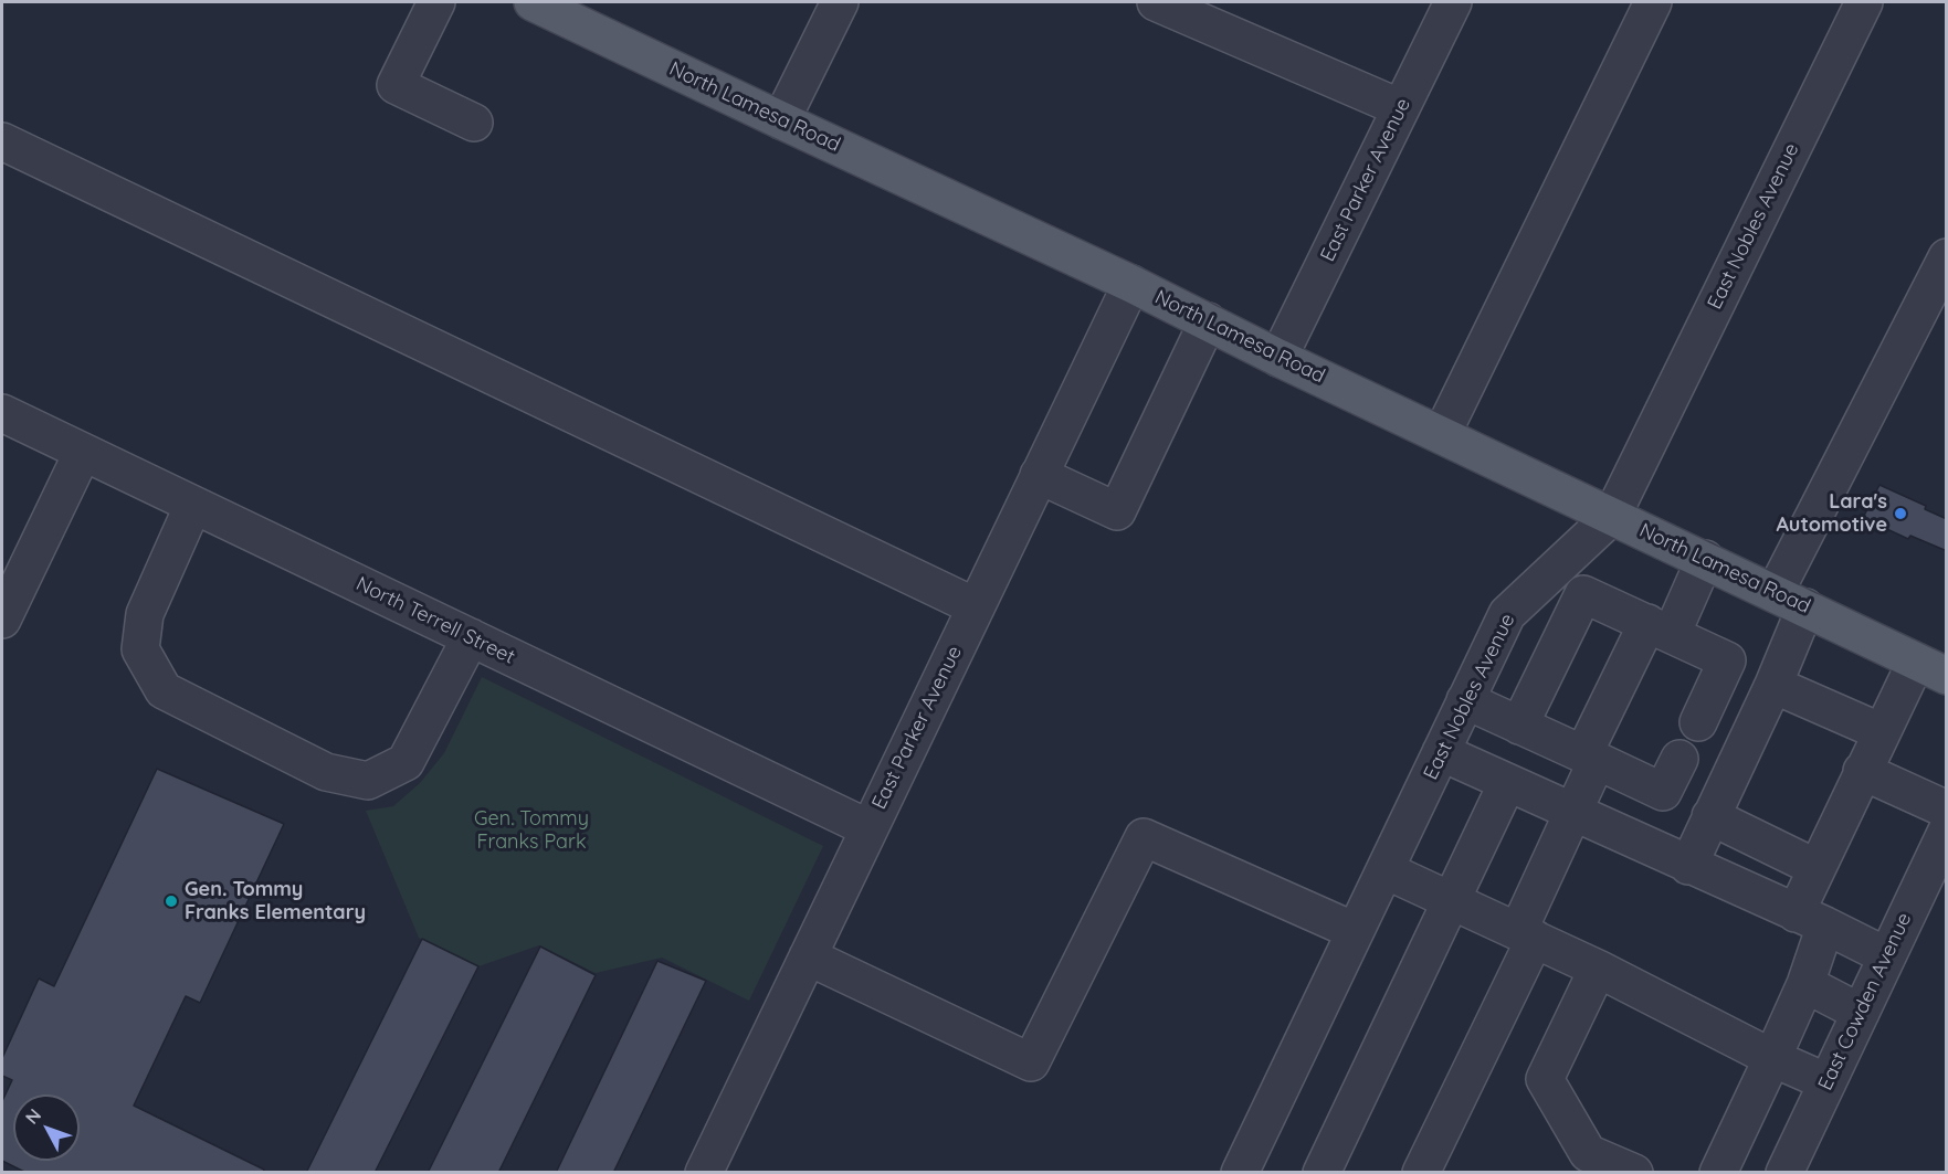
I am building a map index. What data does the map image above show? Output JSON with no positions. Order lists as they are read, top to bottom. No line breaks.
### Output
{"streets":{"main road":["North Lamesa Road"],"street":["East Parker Avenue","East Nobles Avenue","North Terrell Street","East Cowden Avenue"]},"crossings":[["North Lamesa Road","East Parker Avenue"],["North Lamesa Road","East Nobles Avenue"],["East Parker Avenue","North Terrell Street"]],"parks":["Gen. Tommy Franks Park"],"places":["Lara's Automotive","Gen. Tommy Franks Elementary"],"north":"top left"}
